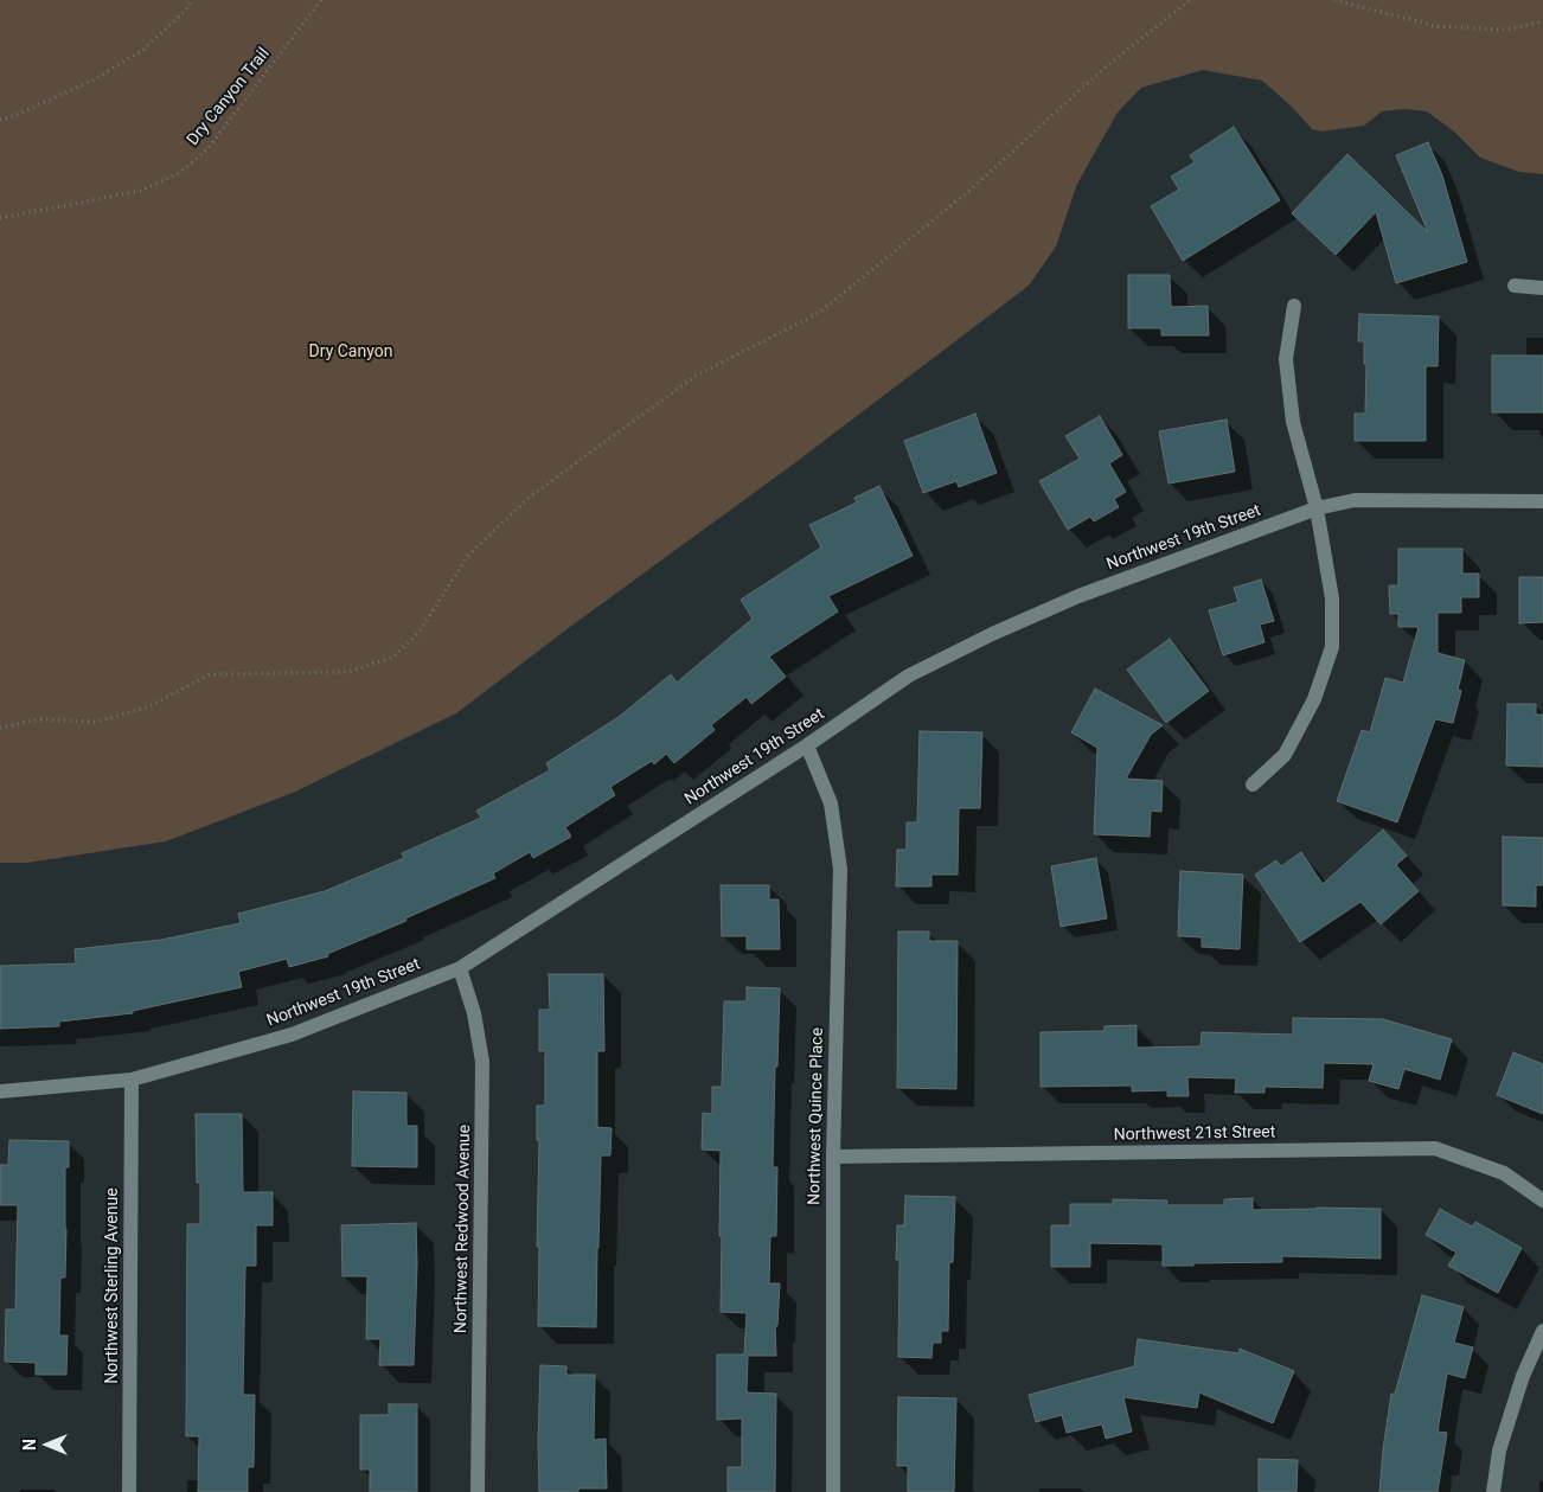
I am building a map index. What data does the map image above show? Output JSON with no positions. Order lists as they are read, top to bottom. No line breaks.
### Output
{"streets":{"street":["Northwest 19th Street","Northwest Quince Place","Northwest 21st Street","Northwest Redwood Avenue","Northwest Sterling Avenue"],"path":["Dry Canyon Trail"]},"crossings":[["Northwest 19th Street","Northwest Quince Place"],["Northwest 19th Street","Northwest Redwood Avenue"],["Northwest 19th Street","Northwest Sterling Avenue"],["Northwest Quince Place","Northwest 21st Street"]],"parks":["Dry Canyon"],"north":"left"}
